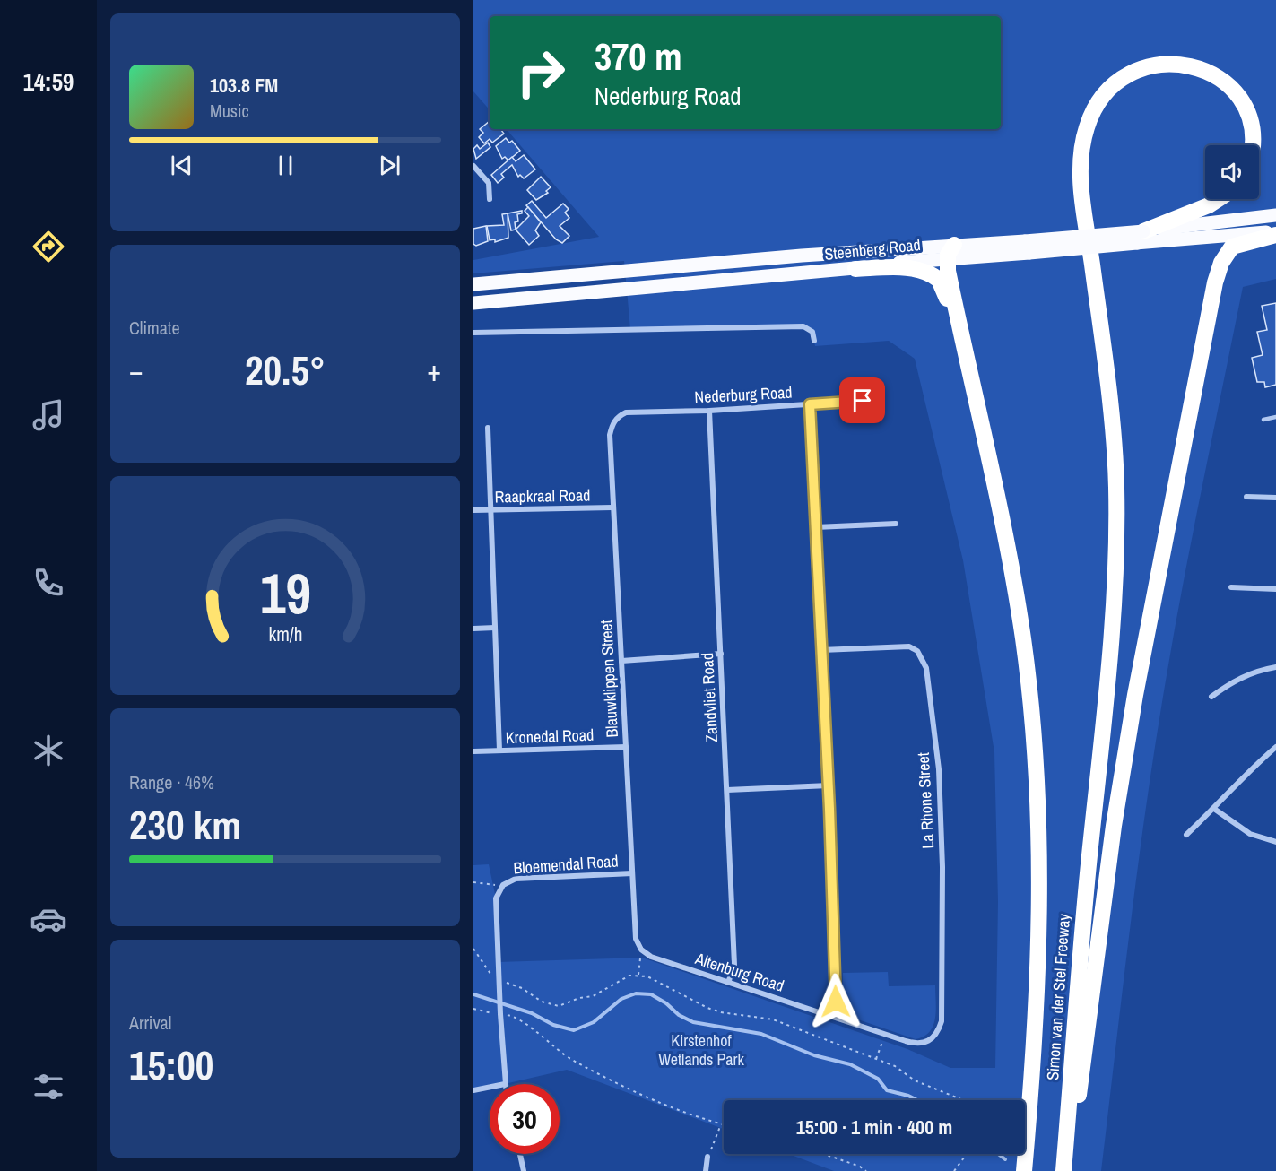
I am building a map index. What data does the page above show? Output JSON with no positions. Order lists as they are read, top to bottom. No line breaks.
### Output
{"streets":{"highway":["Simon van der Stel Freeway"],"main road":["Steenberg Road"],"street":["Nederburg Road","Raapkraal Road","Blauwklippen Street","Zandvliet Road","Kronedal Road","La Rhone Street","Bloemendal Road","Altenburg Road"]},"crossings":[["Nederburg Road","Blauwklippen Street"],["Nederburg Road","Zandvliet Road"],["Raapkraal Road","Blauwklippen Street"],["Blauwklippen Street","Kronedal Road"],["Blauwklippen Street","Bloemendal Road"],["Blauwklippen Street","Altenburg Road"],["Zandvliet Road","Altenburg Road"],["La Rhone Street","Altenburg Road"]],"parks":["Kirstenhof Wetlands Park"],"page":{"tabs":"14:59","turn":["370 m","Nederburg Road"],"song":["103.8 FM","Music"],"tile":["Climate",["Range · 46%","230 km"],["Arrival","15:00"]],"heat":["−","20.5°","+"],"limit":"30","trip":"15:00 · 1 min · 400 m","gauge":["19","km/h"]}}
